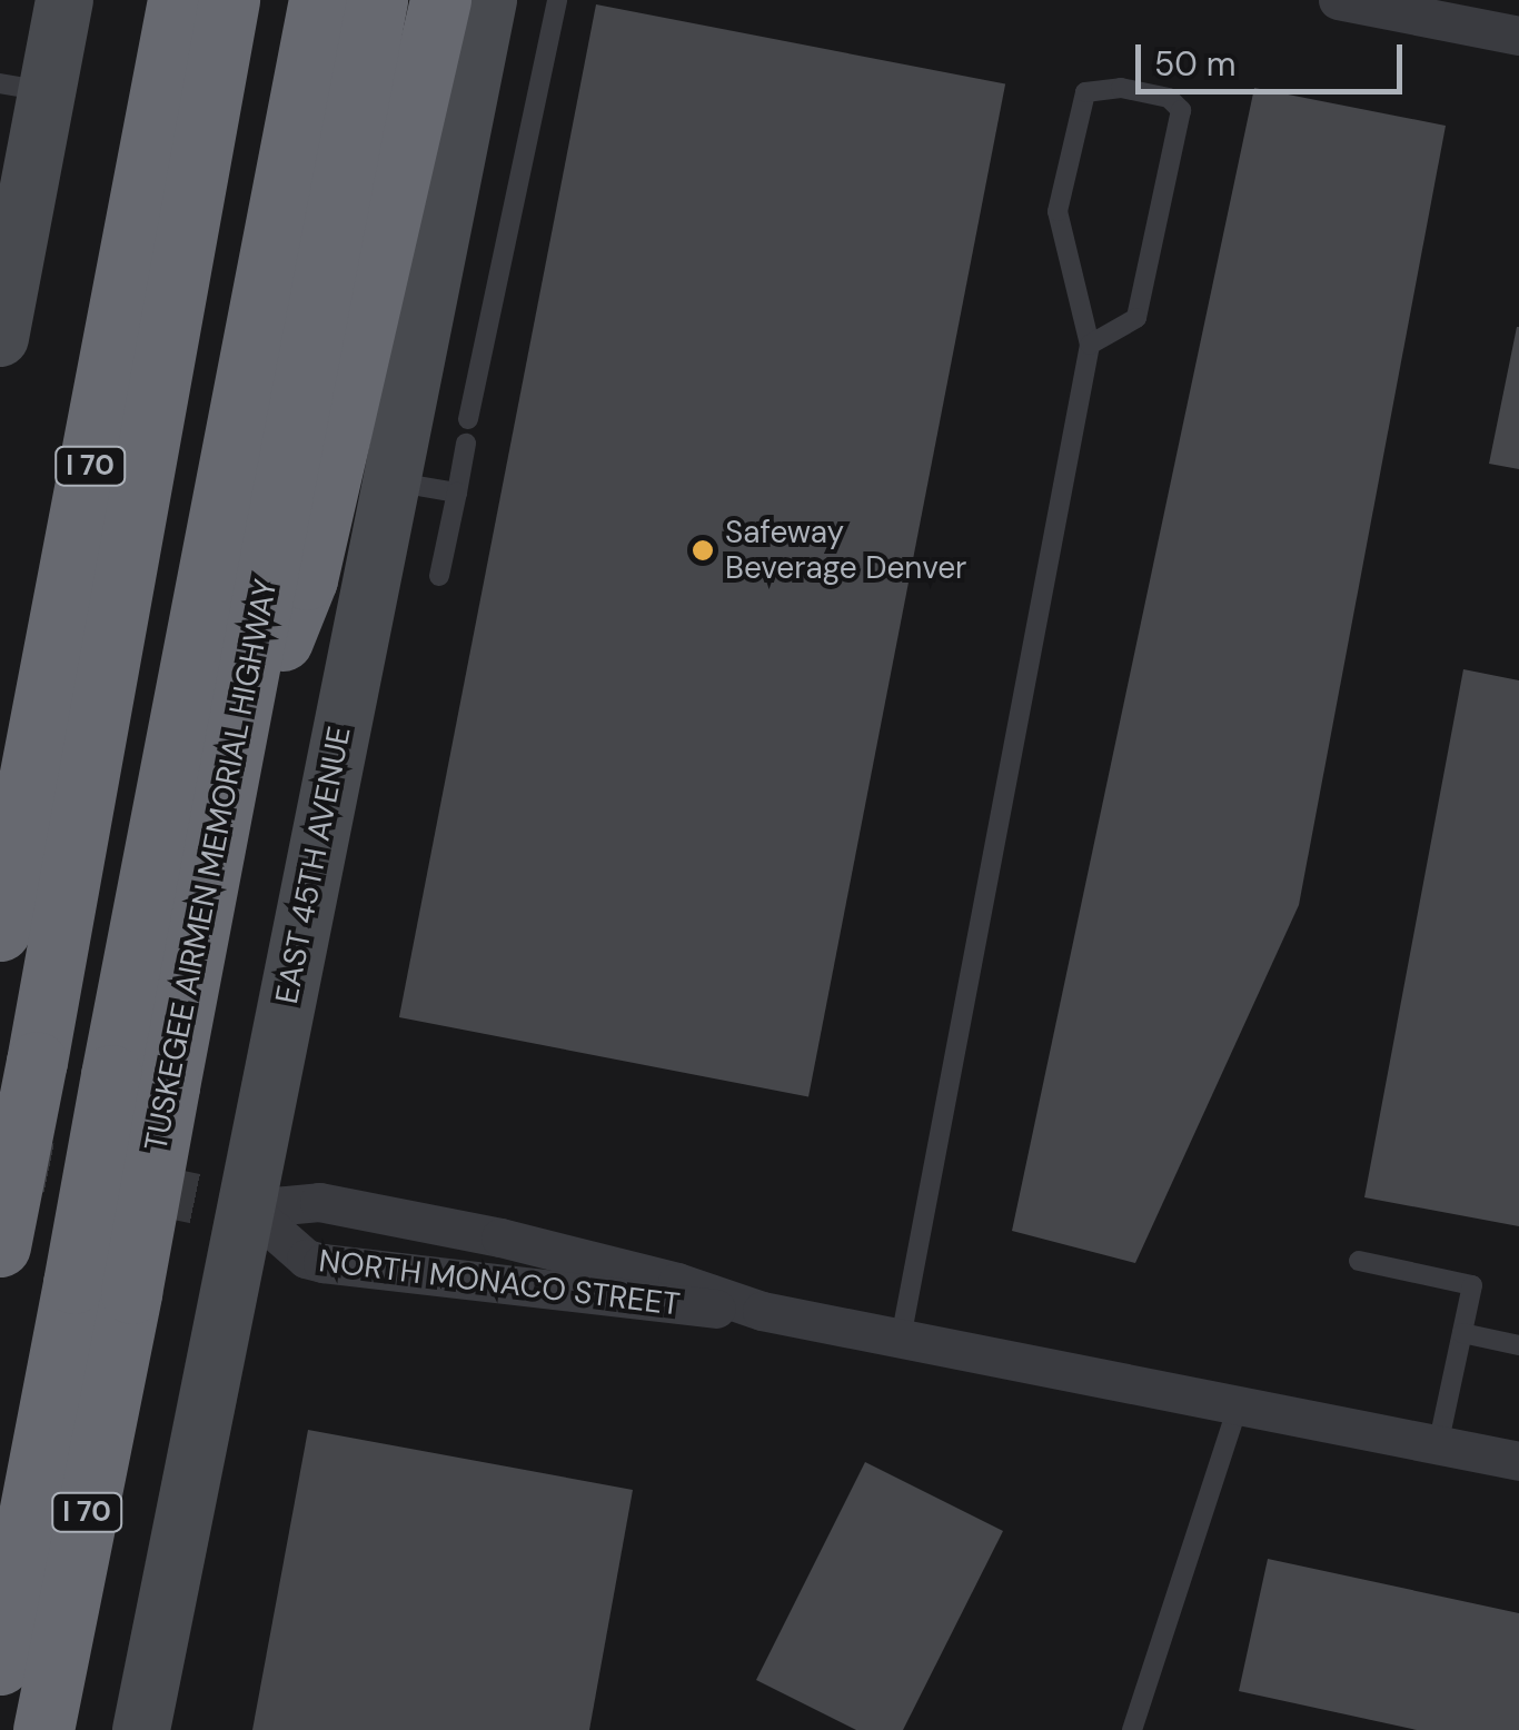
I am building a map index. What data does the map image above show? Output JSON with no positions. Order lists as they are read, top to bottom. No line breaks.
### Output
{"streets":{"highway":["I 70","TUSKEGEE AIRMEN MEMORIAL HIGHWAY"],"main road":["EAST 45TH AVENUE"],"street":["NORTH MONACO STREET"]},"crossings":[["EAST 45TH AVENUE","NORTH MONACO STREET"]],"places":["Safeway Beverage Denver"],"scale_bar":"50 m"}
